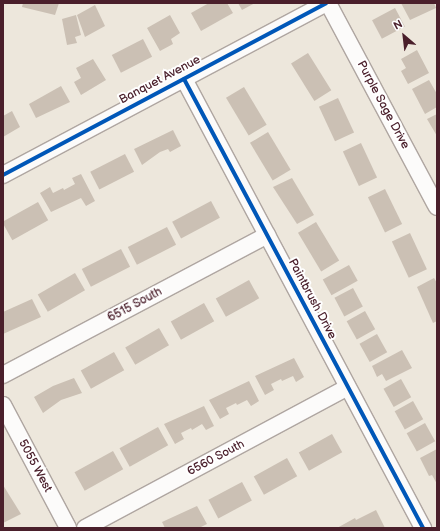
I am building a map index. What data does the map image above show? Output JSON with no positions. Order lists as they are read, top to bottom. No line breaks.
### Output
{"streets":{"street":["Banquet Avenue","Purple Sage Drive","Paintbrush Drive","6515 South","6560 South","5055 West"]},"crossings":[["Banquet Avenue","Purple Sage Drive"],["Banquet Avenue","Paintbrush Drive"],["Paintbrush Drive","6515 South"],["Paintbrush Drive","6560 South"]],"north":"top left"}
